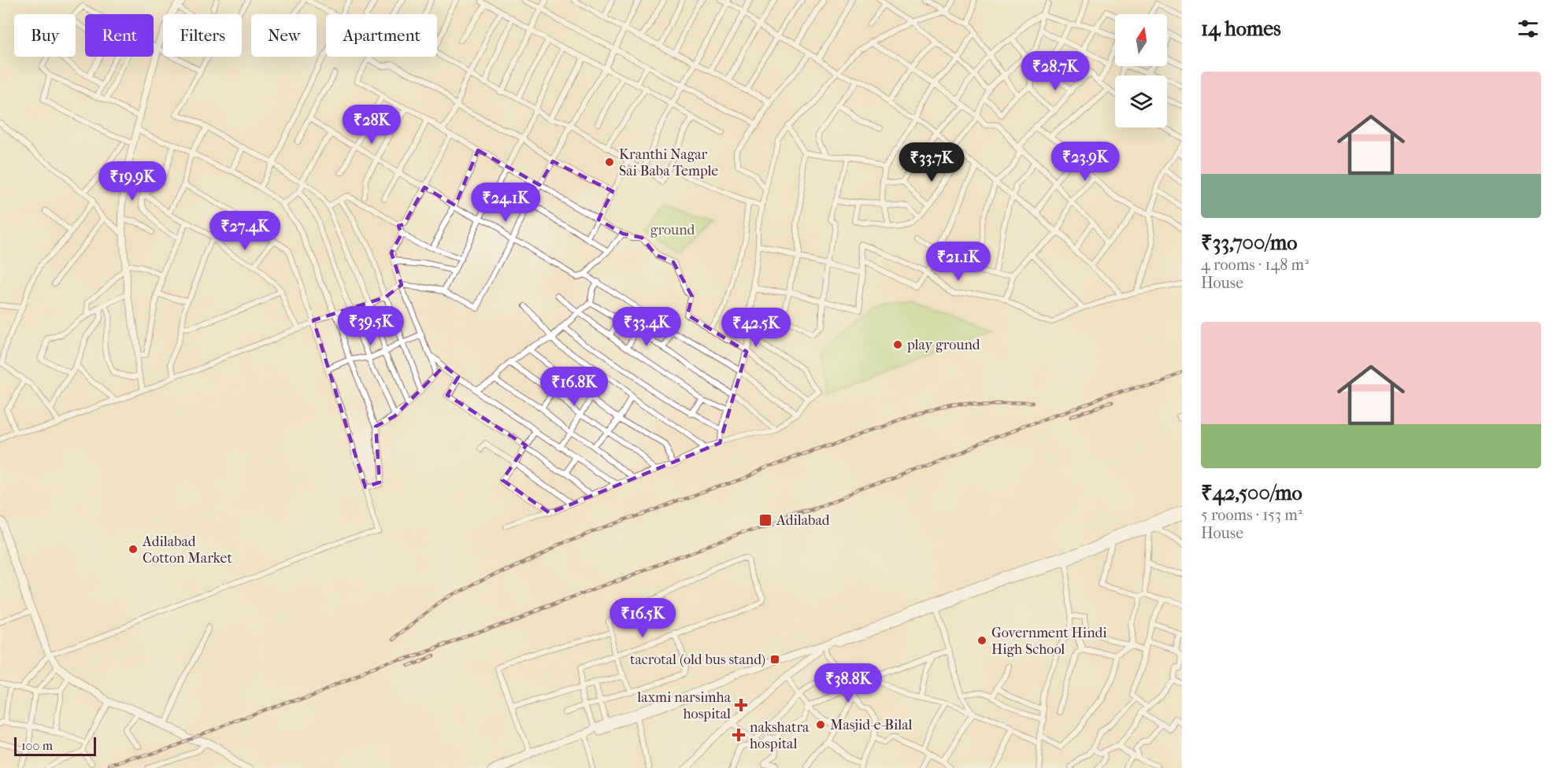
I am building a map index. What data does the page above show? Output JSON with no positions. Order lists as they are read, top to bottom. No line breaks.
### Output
{"parks":["ground"],"places":{"other":["Kranthi Nagar Sai Baba Temple","play ground","Adilabad Cotton Market","Government Hindi High School","Masjid-e-Bilal"],"transit":["Adilabad","tacrotal (old bus stand)"],"health":["laxmi narsimha hospital","nakshatra hospital"]},"scale_bar":"100 m","north":"top","page":{"heading":"14 homes","chip":["Buy","Rent","Filters","New","Apartment"],"price":["₹28.7K","₹28K","₹23.9K","₹33.7K","₹19.9K","₹24.1K","₹27.4K","₹21.1K","₹39.5K","₹33.4K","₹42.5K","₹16.8K","₹16.5K","₹38.8K"],"list":[{"name":"₹33,700/mo","note":"4 rooms · 148 m² · House"},{"name":"₹42,500/mo","note":"5 rooms · 153 m² · House"}],"scale":"100 m"}}
